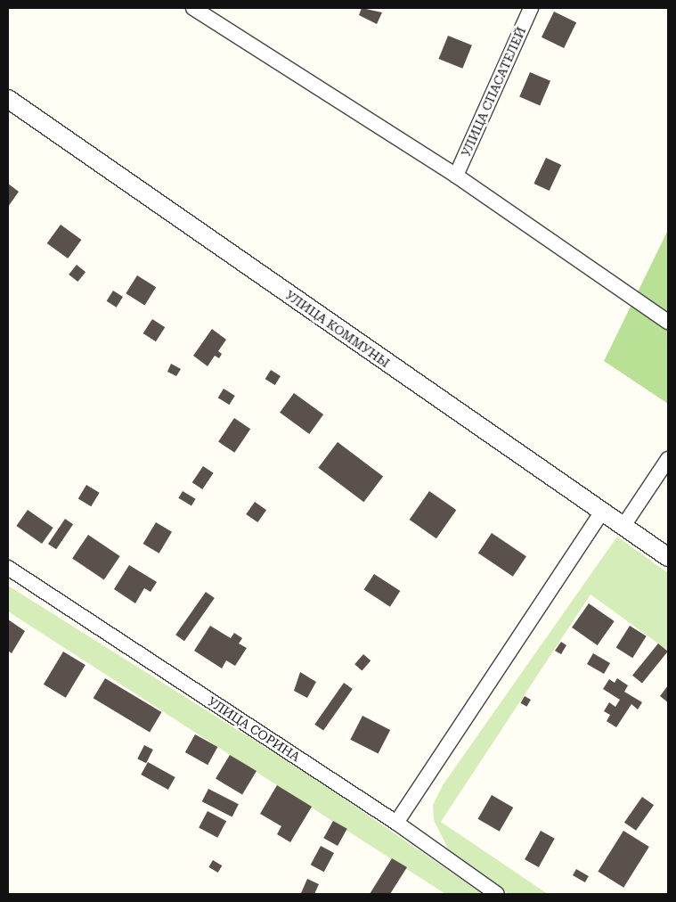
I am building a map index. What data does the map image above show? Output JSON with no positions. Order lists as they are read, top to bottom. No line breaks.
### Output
{"streets":{"street":["УЛИЦА СПАСАТЕЛЕЙ","УЛИЦА КОММУНЫ","УЛИЦА СОРИНА"]}}
